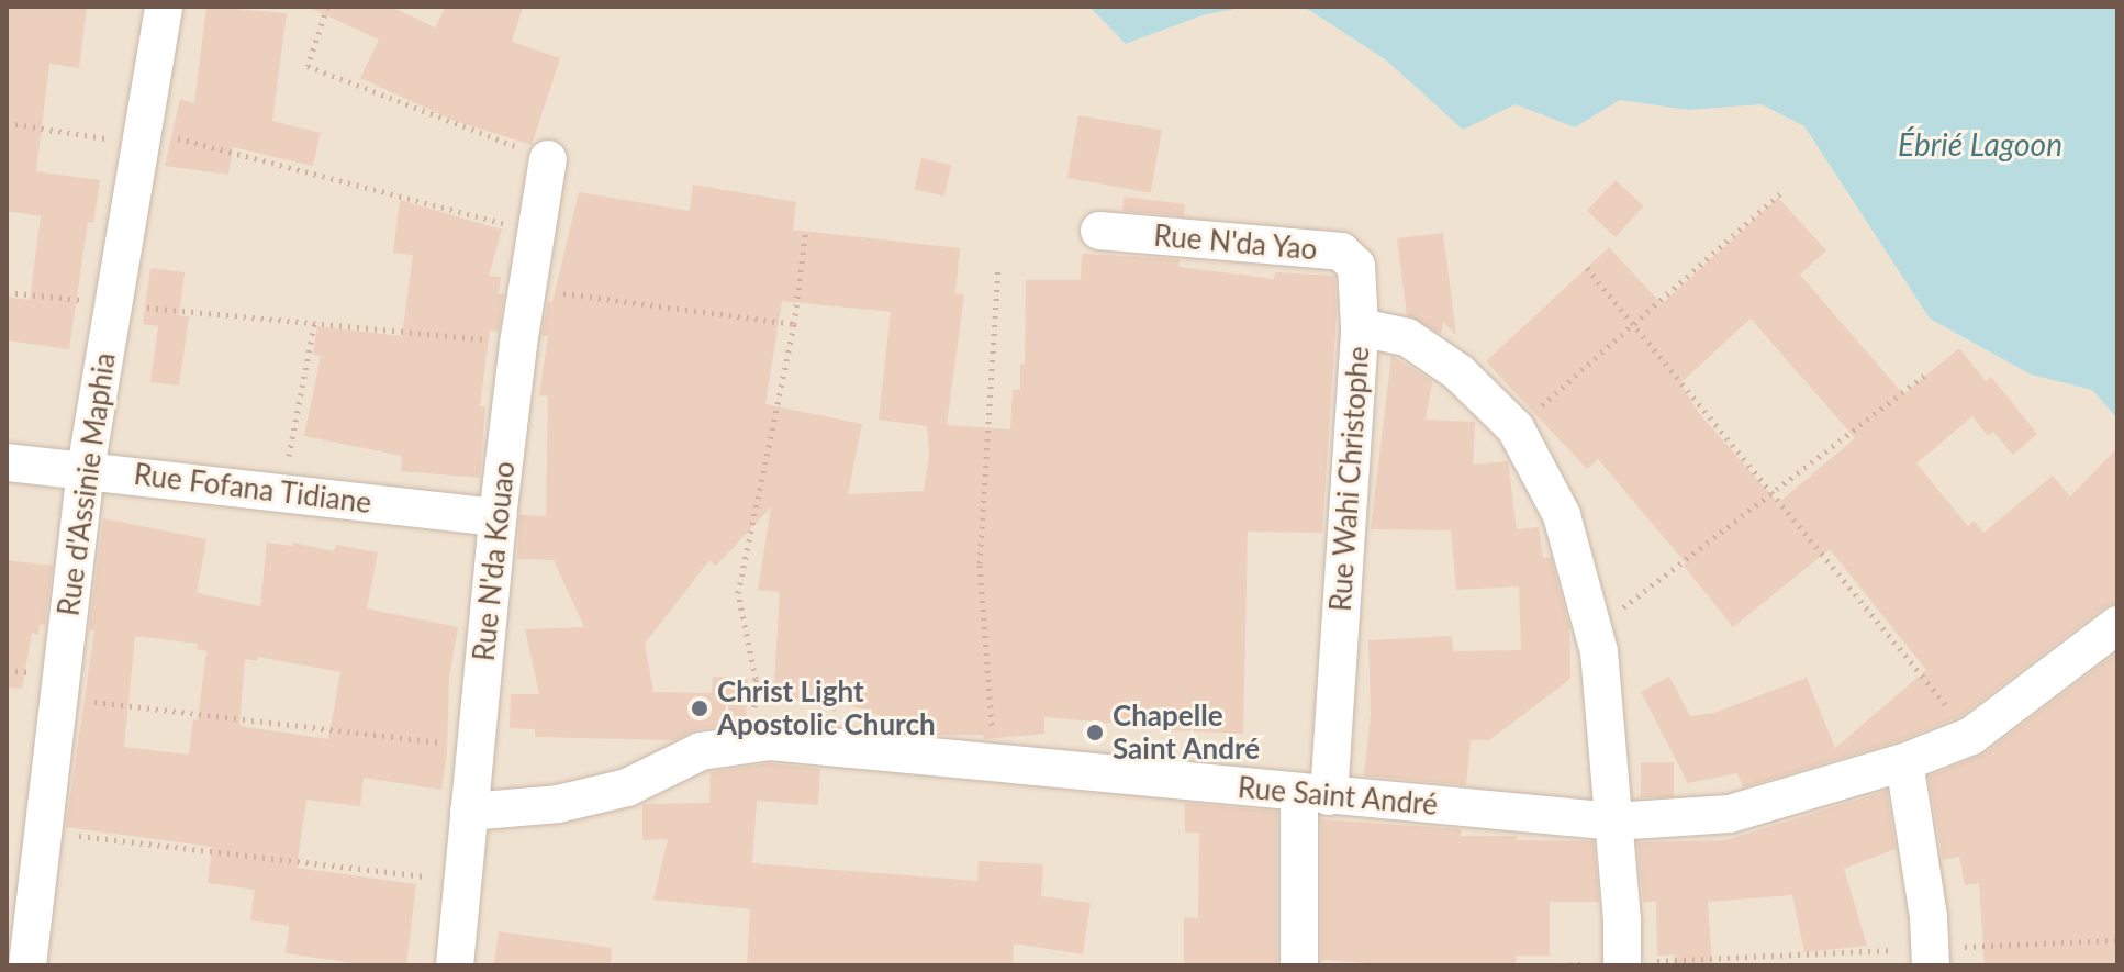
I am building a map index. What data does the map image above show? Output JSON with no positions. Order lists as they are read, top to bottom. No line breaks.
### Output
{"streets":{"street":["Rue N'da Yao","Rue Wahi Christophe","Rue d'Assinie Maphia","Rue Fofana Tidiane","Rue N'da Kouao","Rue Saint André"]},"crossings":[["Rue N'da Yao","Rue Wahi Christophe"],["Rue Wahi Christophe","Rue Saint André"],["Rue d'Assinie Maphia","Rue Fofana Tidiane"],["Rue Fofana Tidiane","Rue N'da Kouao"],["Rue N'da Kouao","Rue Saint André"]],"water":["Ébrié Lagoon"],"places":["Christ Light Apostolic Church","Chapelle Saint André"]}
